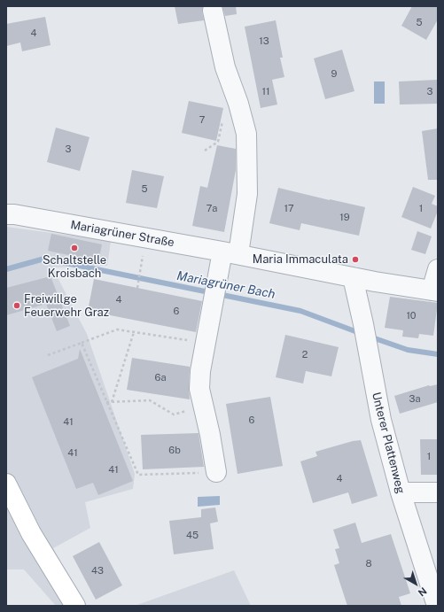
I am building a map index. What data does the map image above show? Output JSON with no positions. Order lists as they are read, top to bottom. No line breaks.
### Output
{"streets":{"street":["Mariagrüner Straße","Unterer Plattenweg"]},"crossings":[["Mariagrüner Straße","Unterer Plattenweg"]],"water":["Mariagrüner Bach"],"places":["Schaltstelle Kroisbach","Maria Immaculata","Freiwillge Feuerwehr Graz"],"house_numbers":["5","4","13","9","11","3","7","3","5","7a","17","1","19","4","6","10","2","6a","3a","6","41","6b","41","1","41","4","45","8","43"],"north":"bottom right"}
